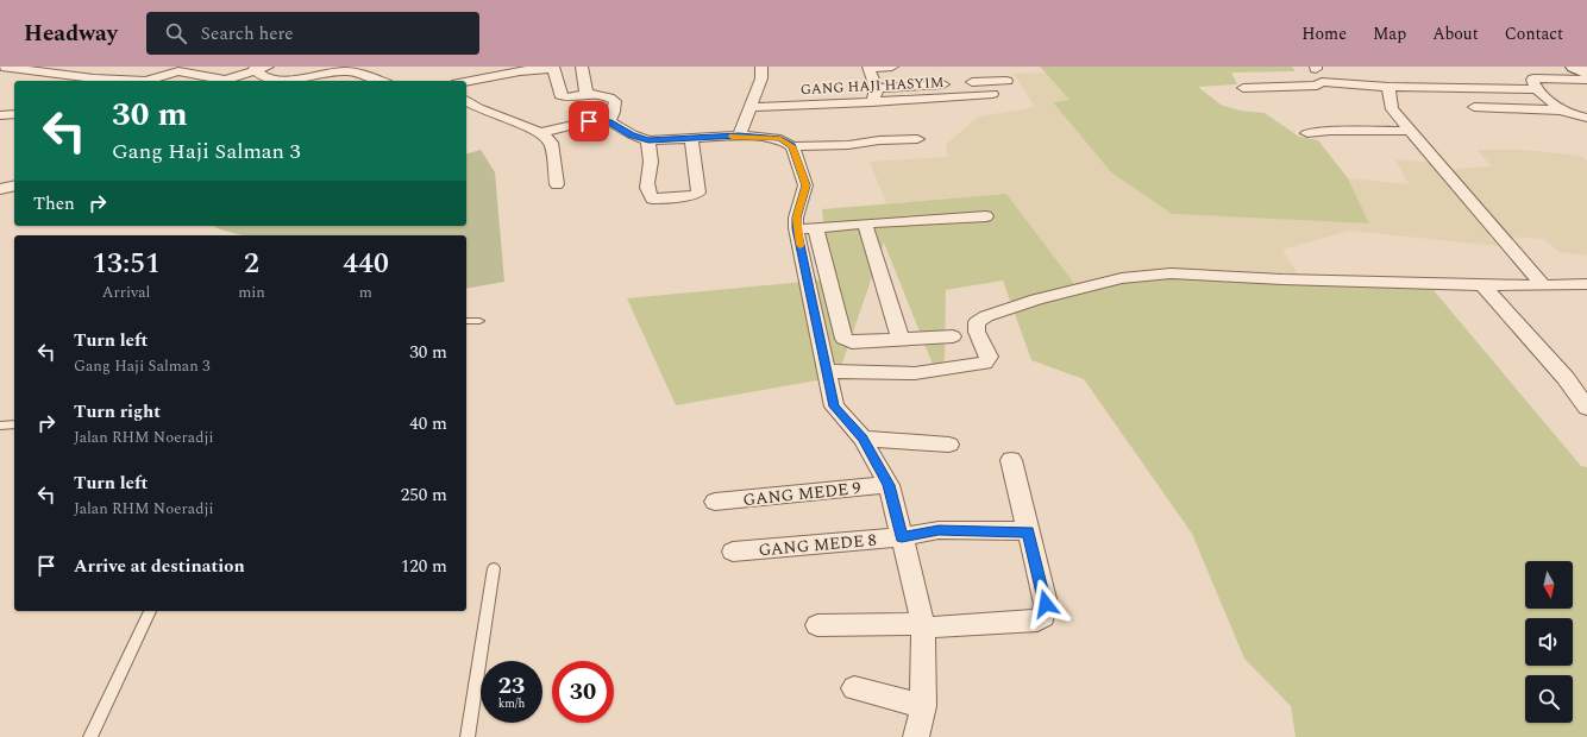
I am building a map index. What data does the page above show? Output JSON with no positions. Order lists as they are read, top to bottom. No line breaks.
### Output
{"streets":{"street":["GANG HAJI HASYIM","GANG MEDE 9","GANG MEDE 8"]},"north":"bottom","page":{"header":"Headway","search":"Search here","nav":["Home","Map","About","Contact"],"turn":["30 m","Gang Haji Salman 3"],"then":"Then","eta":["13:51","Arrival","2","min","440","m"],"list":[{"name":"Turn left","note":"Gang Haji Salman 3","value":"30 m"},{"name":"Turn right","note":"Jalan RHM Noeradji","value":"40 m"},{"name":"Turn left","note":"Jalan RHM Noeradji","value":"250 m"},{"name":"Arrive at destination","value":"120 m"}],"speed":"23 km/h","limit":"30"}}
